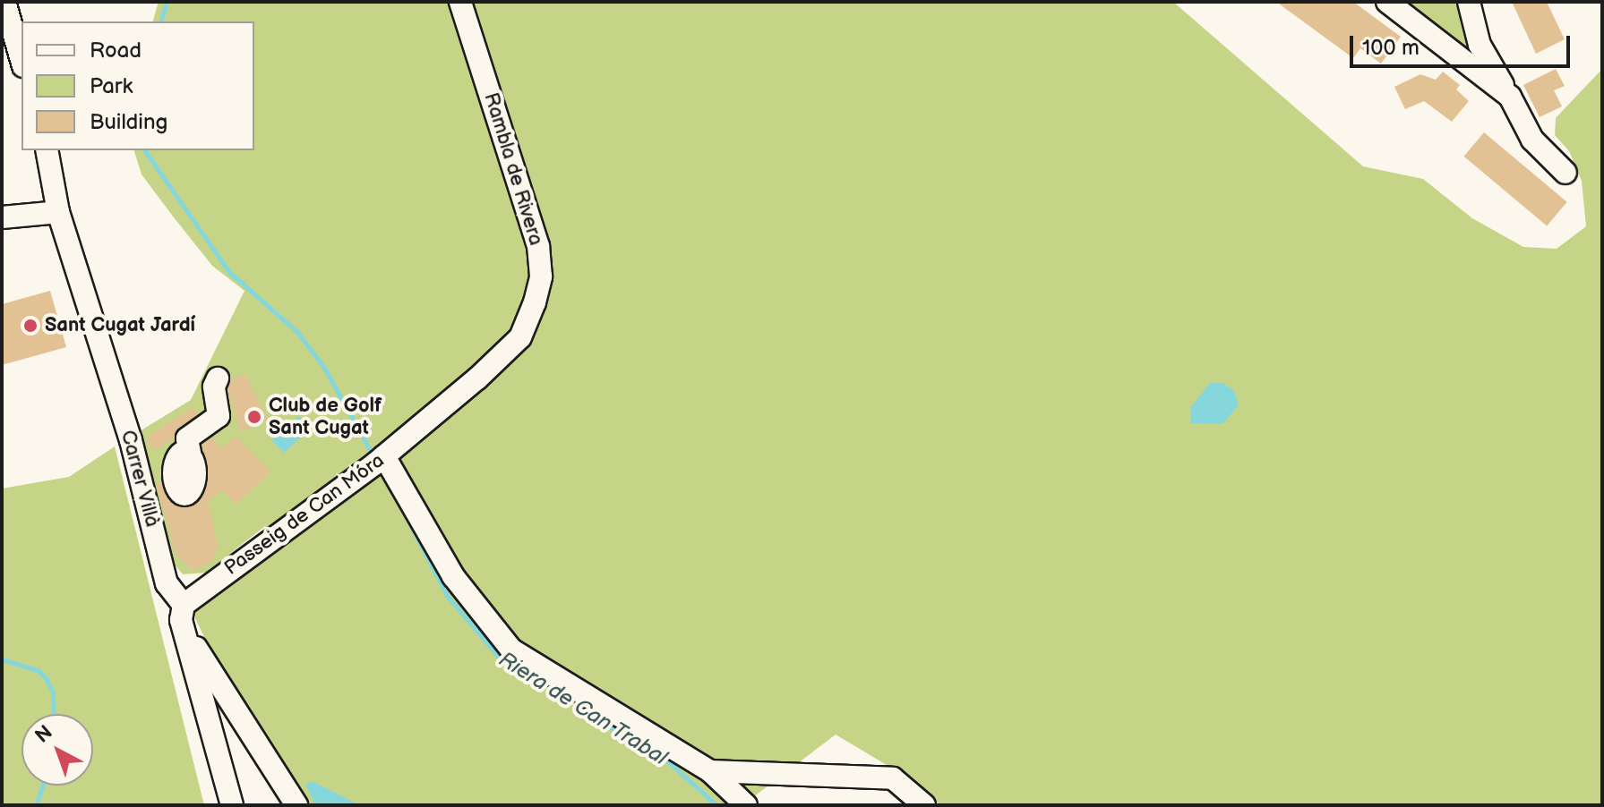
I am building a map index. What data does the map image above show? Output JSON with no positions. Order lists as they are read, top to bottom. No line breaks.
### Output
{"streets":{"street":["Rambla de Rivera","Carrer Villà","Passeig de Can Móra"]},"crossings":[["Rambla de Rivera","Passeig de Can Móra"],["Carrer Villà","Passeig de Can Móra"]],"water":["Riera de Can Trabal"],"places":["Sant Cugat Jardí","Club de Golf Sant Cugat"],"legend":["Road","Park","Building"],"scale_bar":"100 m","north":"top left"}
